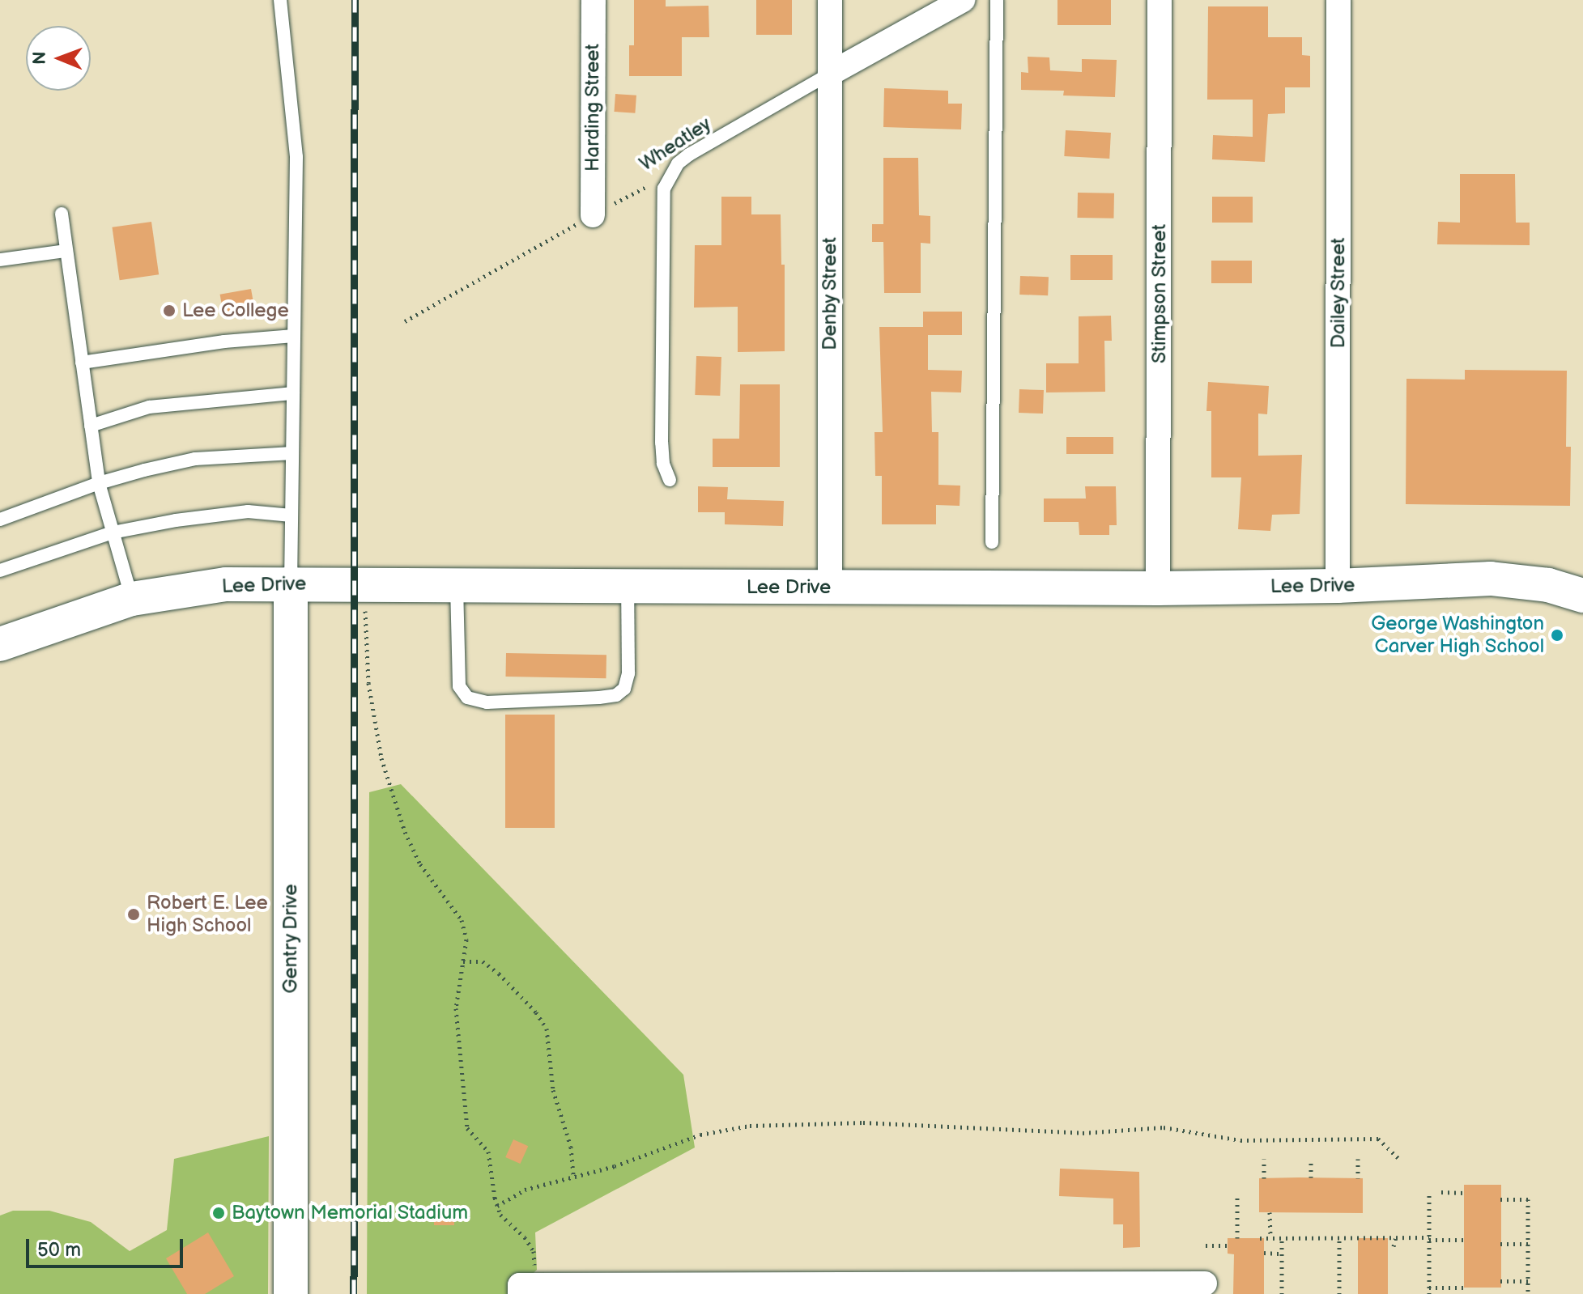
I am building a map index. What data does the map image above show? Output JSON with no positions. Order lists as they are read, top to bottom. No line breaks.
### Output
{"streets":{"main road":["Lee Drive","Gentry Drive"],"street":["Harding Street","Dailey Street","Denby Street","Stimpson Street"],"lane":["Wheatley"]},"crossings":[["Harding Street","Wheatley"],["Wheatley","Denby Street"],["Dailey Street","Lee Drive"],["Denby Street","Lee Drive"],["Stimpson Street","Lee Drive"],["Lee Drive","Gentry Drive"]],"places":["Lee College","George Washington Carver High School","Robert E. Lee High School","Baytown Memorial Stadium"],"scale_bar":"50 m","north":"left"}
